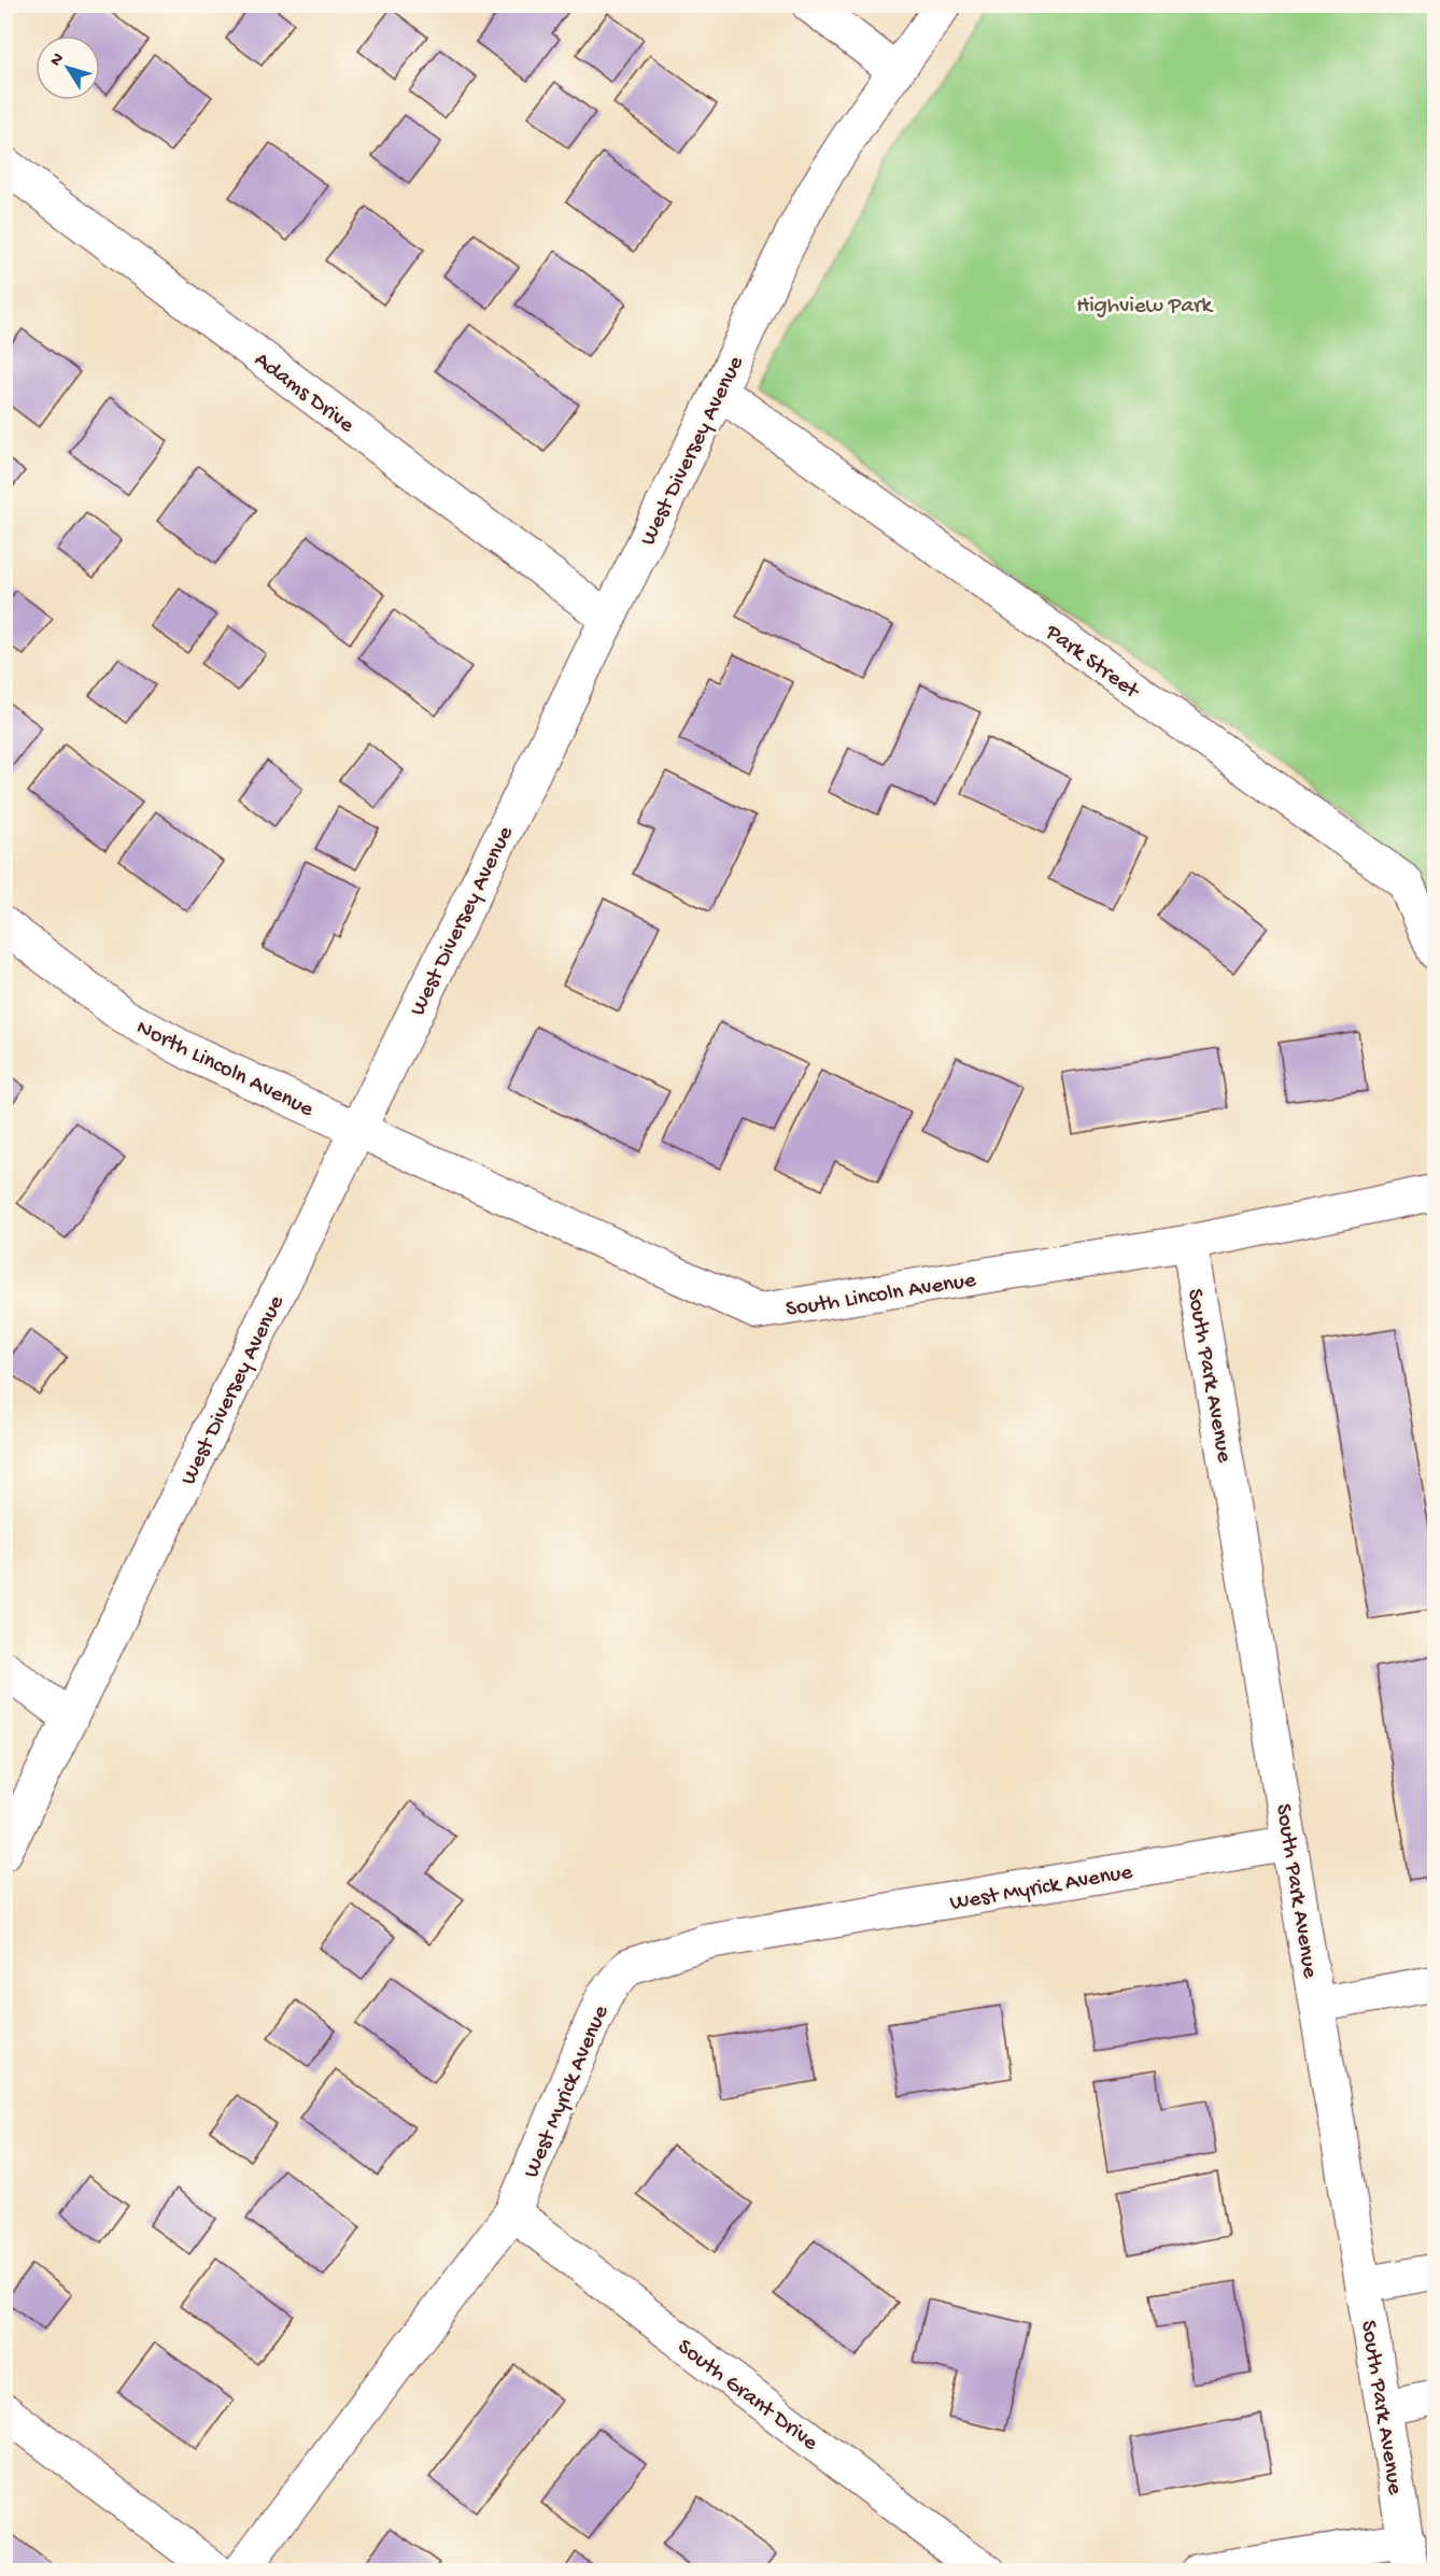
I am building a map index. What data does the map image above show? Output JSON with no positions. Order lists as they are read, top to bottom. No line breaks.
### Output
{"streets":{"street":["Adams Drive","West Diversey Avenue","Park Street","North Lincoln Avenue","South Lincoln Avenue","South Park Avenue","West Myrick Avenue","South Grant Drive"]},"crossings":[["Adams Drive","West Diversey Avenue"],["West Diversey Avenue","Park Street"],["West Diversey Avenue","North Lincoln Avenue"],["West Diversey Avenue","South Lincoln Avenue"],["North Lincoln Avenue","South Lincoln Avenue"],["South Lincoln Avenue","South Park Avenue"],["South Park Avenue","West Myrick Avenue"],["West Myrick Avenue","South Grant Drive"]],"parks":["Highview Park"],"north":"top left"}
